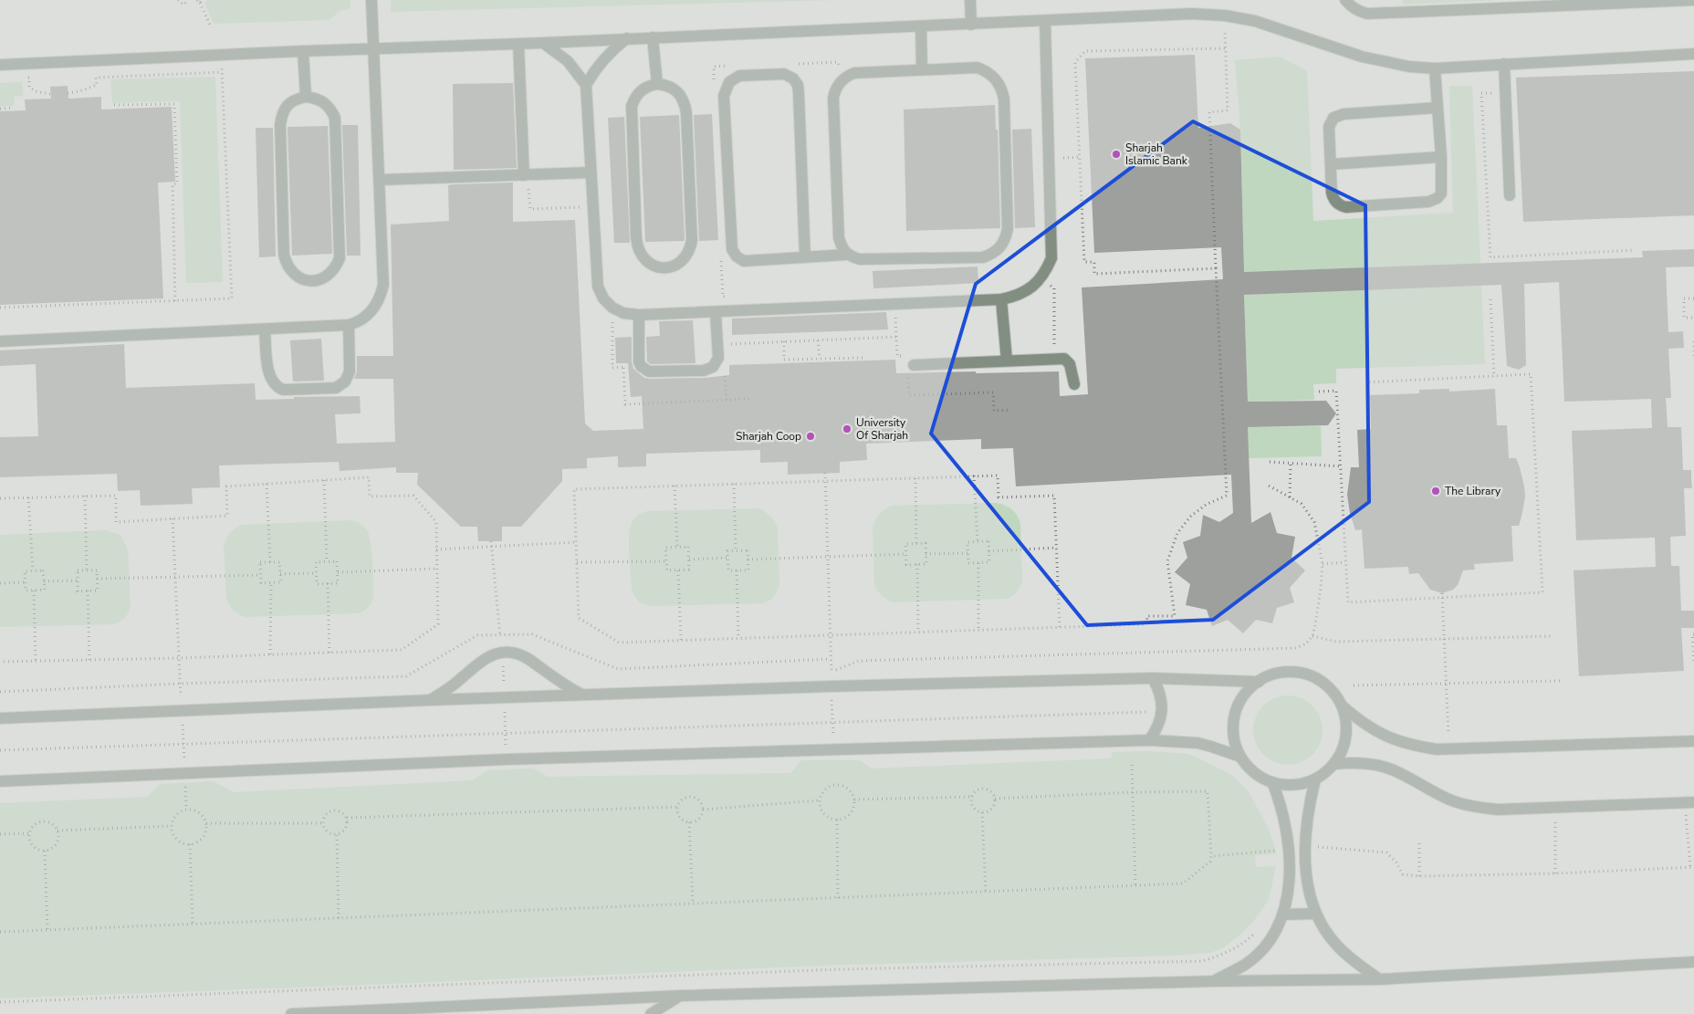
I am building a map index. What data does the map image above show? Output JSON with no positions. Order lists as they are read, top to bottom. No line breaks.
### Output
{"places":["Sharjah Islamic Bank","University Of Sharjah","Sharjah Coop","The Library"]}
